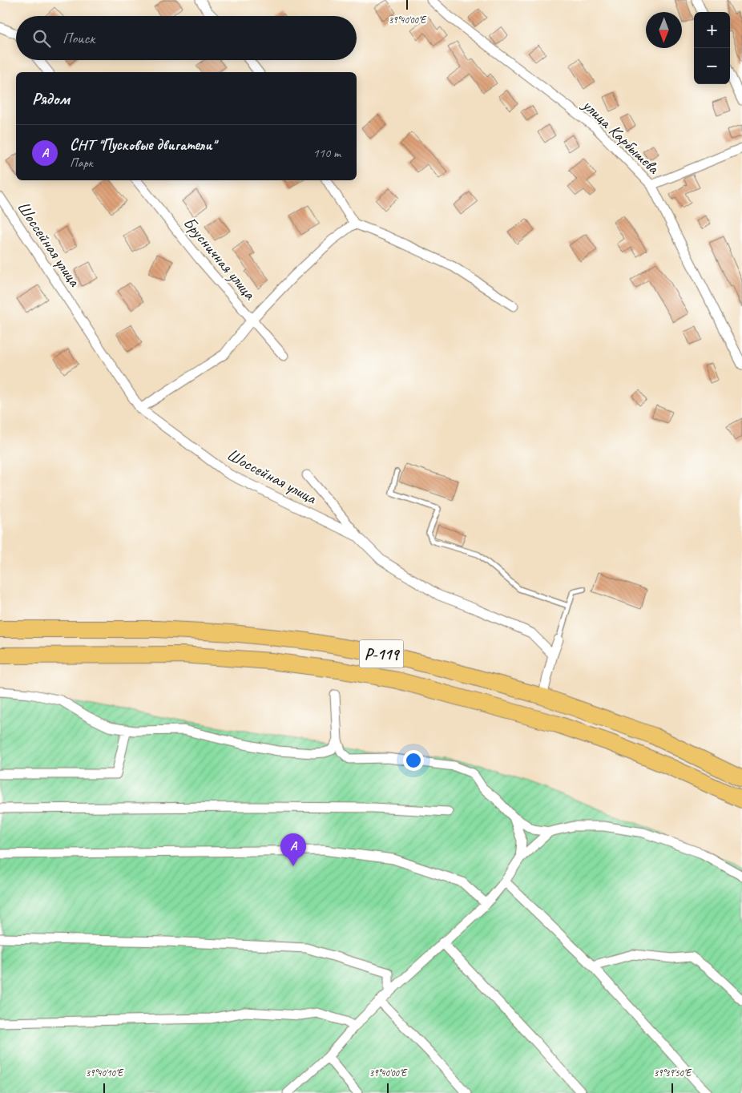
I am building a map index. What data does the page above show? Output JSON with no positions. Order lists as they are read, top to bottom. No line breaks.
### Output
{"streets":{"highway":["Р-119"],"street":["улица Карбышева","Шоссейная улица","Брусничная улица"]},"north":"bottom","page":{"map_buttons":["+","−"],"search":"Поиск","heading":"Рядом","list":[{"mark":"A","name":"СНТ \"Пусковые двигатели\"","note":"Парк","value":"110 m"}],"pins":"A"},"coordinates":["39°40'00\"E","39°40'10\"E","39°39'50\"E"]}
